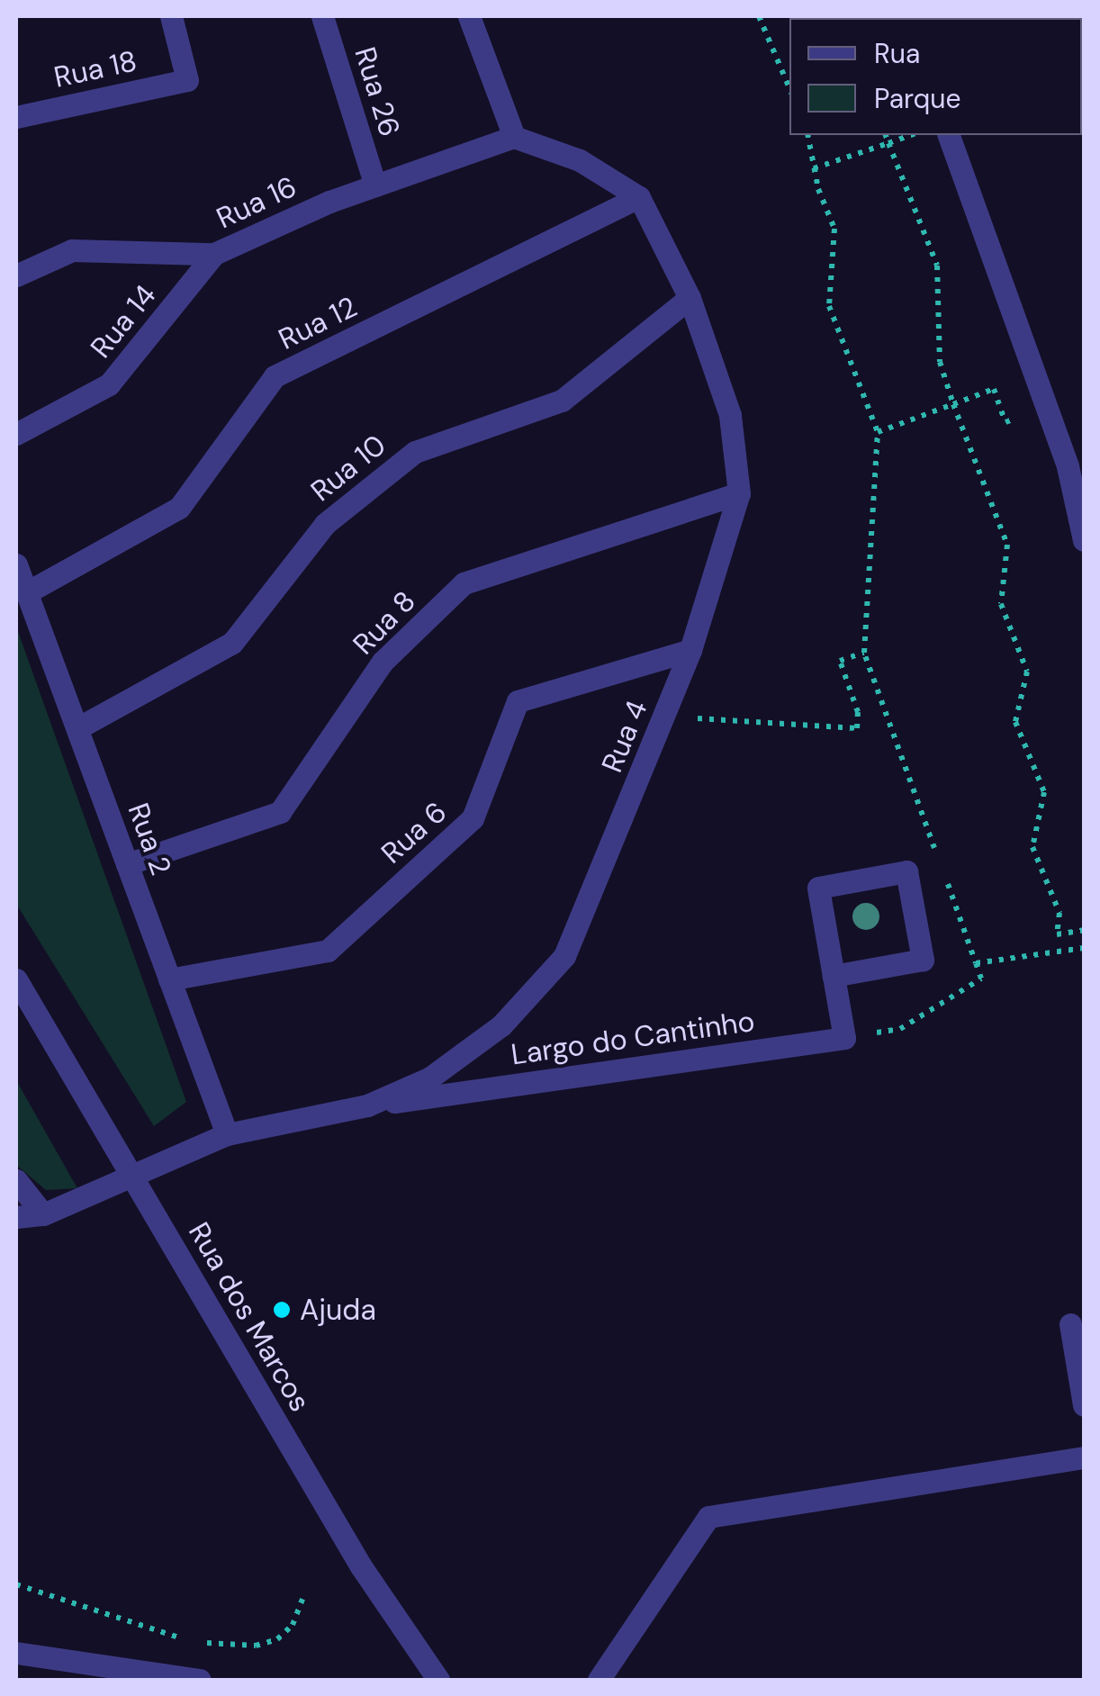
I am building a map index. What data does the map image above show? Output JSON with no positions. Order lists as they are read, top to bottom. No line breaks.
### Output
{"streets":{"street":["Rua 18","Rua 26","Rua 16","Rua 14","Rua 12","Rua 10","Rua 8","Rua 4","Rua 6","Rua 2","Largo do Cantinho","Rua dos Marcos"]},"crossings":[["Rua 26","Rua 16"],["Rua 16","Rua 14"],["Rua 12","Rua 4"],["Rua 12","Rua 2"],["Rua 10","Rua 4"],["Rua 10","Rua 2"],["Rua 8","Rua 4"],["Rua 8","Rua 2"],["Rua 4","Rua 6"],["Rua 4","Rua 2"],["Rua 4","Largo do Cantinho"],["Rua 4","Rua dos Marcos"],["Rua 6","Rua 2"]],"places":["Ajuda"],"legend":["Rua","Parque"]}
